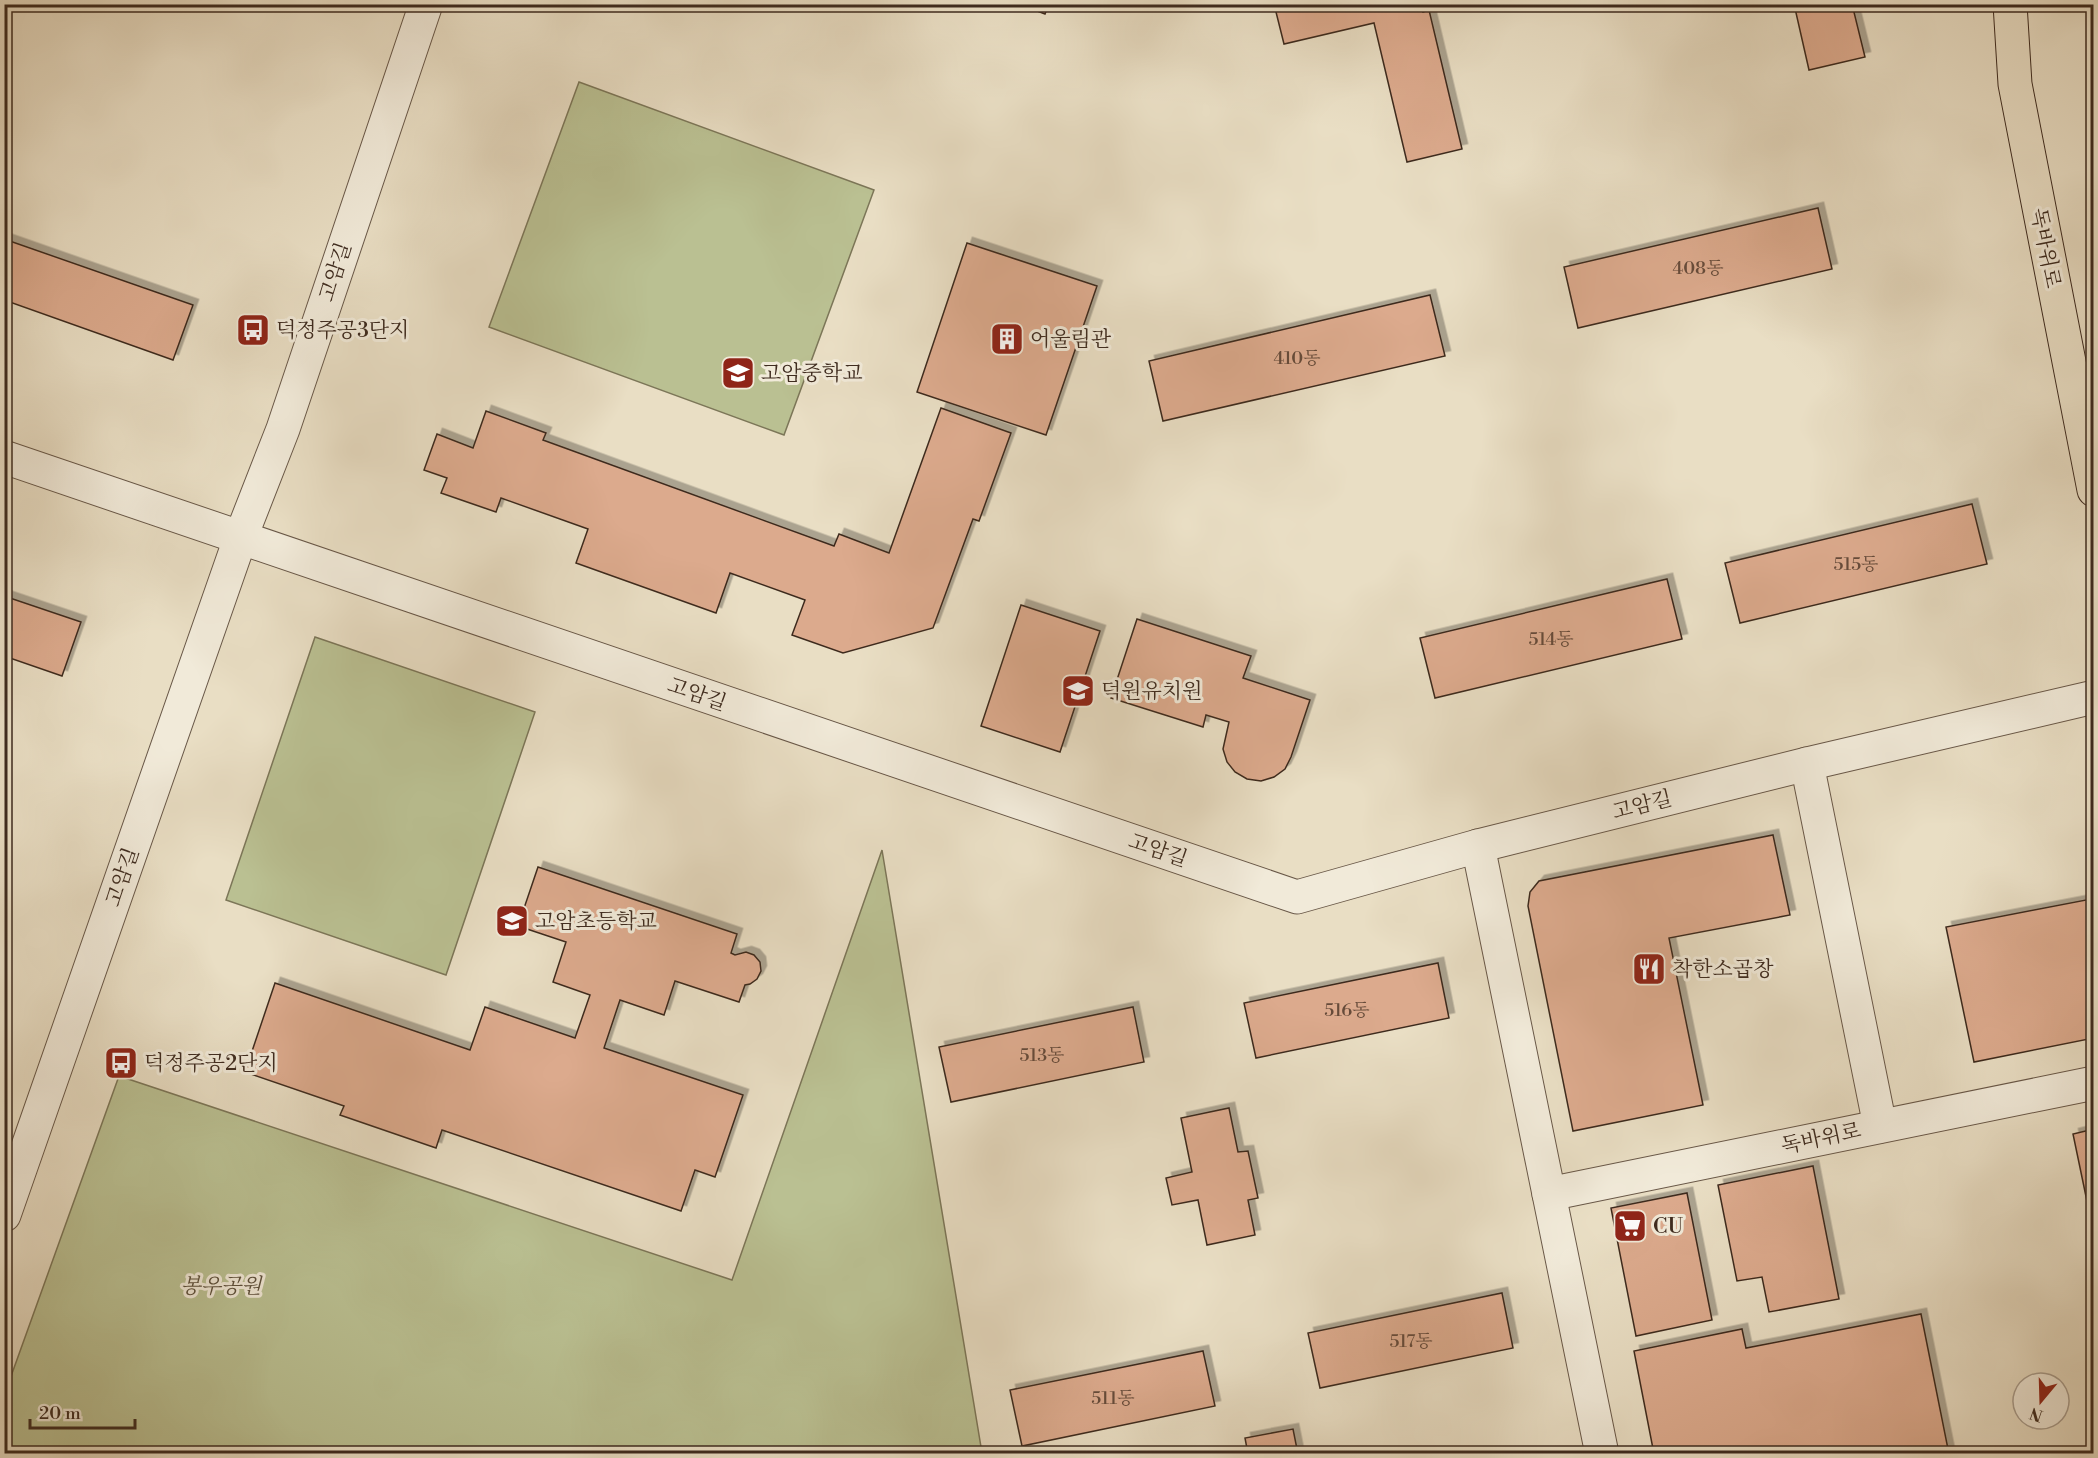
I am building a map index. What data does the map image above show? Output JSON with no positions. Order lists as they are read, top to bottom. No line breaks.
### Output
{"streets":{"main road":["독바위로"],"street":["고암길"]},"parks":["봉우공원"],"places":{"bus stop":["덕정주공3단지","덕정주공2단지"],"building":["어울림관"],"school or university":["고암중학교","덕원유치원","고암초등학교"],"restaurant":["착한소곱창"],"supermarket":["CU"]},"house_numbers":["408동","410동","515동","514동","516동","513동","517동","511동"],"scale_bar":"20 m","north":"bottom"}
